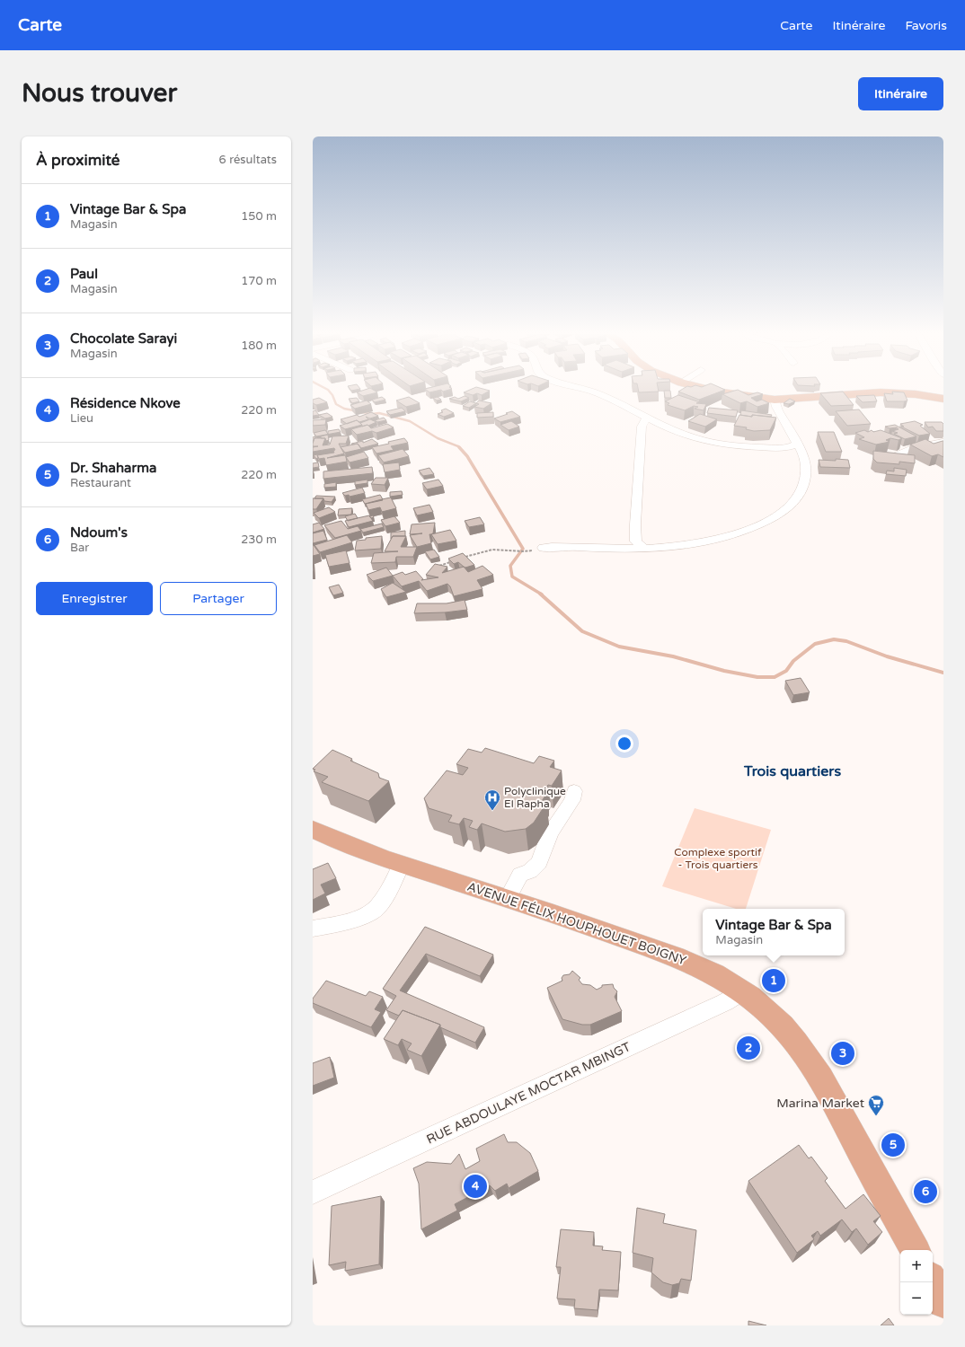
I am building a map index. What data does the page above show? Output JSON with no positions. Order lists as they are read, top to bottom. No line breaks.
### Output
{"streets":{"main road":["AVENUE FÉLIX HOUPHOUET BOIGNY"],"street":["RUE ABDOULAYE MOCTAR MBINGT"]},"crossings":[["AVENUE FÉLIX HOUPHOUET BOIGNY","RUE ABDOULAYE MOCTAR MBINGT"]],"districts":["Trois quartiers"],"parks":["Complexe sportif - Trois quartiers"],"places":{"hospital":["Polyclinique El Rapha"],"supermarket":["Marina Market"]},"page":{"header":"Carte","nav":["Carte","Itinéraire","Favoris"],"buttons":["Itinéraire",["Enregistrer","Partager"]],"title":"Nous trouver","heading":["À proximité","6 résultats"],"list":[{"mark":"1","name":"Vintage Bar & Spa","note":"Magasin","value":"150 m"},{"mark":"2","name":"Paul","note":"Magasin","value":"170 m"},{"mark":"3","name":"Chocolate Sarayi","note":"Magasin","value":"180 m"},{"mark":"4","name":"Résidence Nkove","note":"Lieu","value":"220 m"},{"mark":"5","name":"Dr. Shaharma","note":"Restaurant","value":"220 m"},{"mark":"6","name":"Ndoum's","note":"Bar","value":"230 m"}],"popup":["Vintage Bar & Spa","Magasin"],"pins":["1","2","3","5","4","6"],"map_buttons":["+","−"]}}
